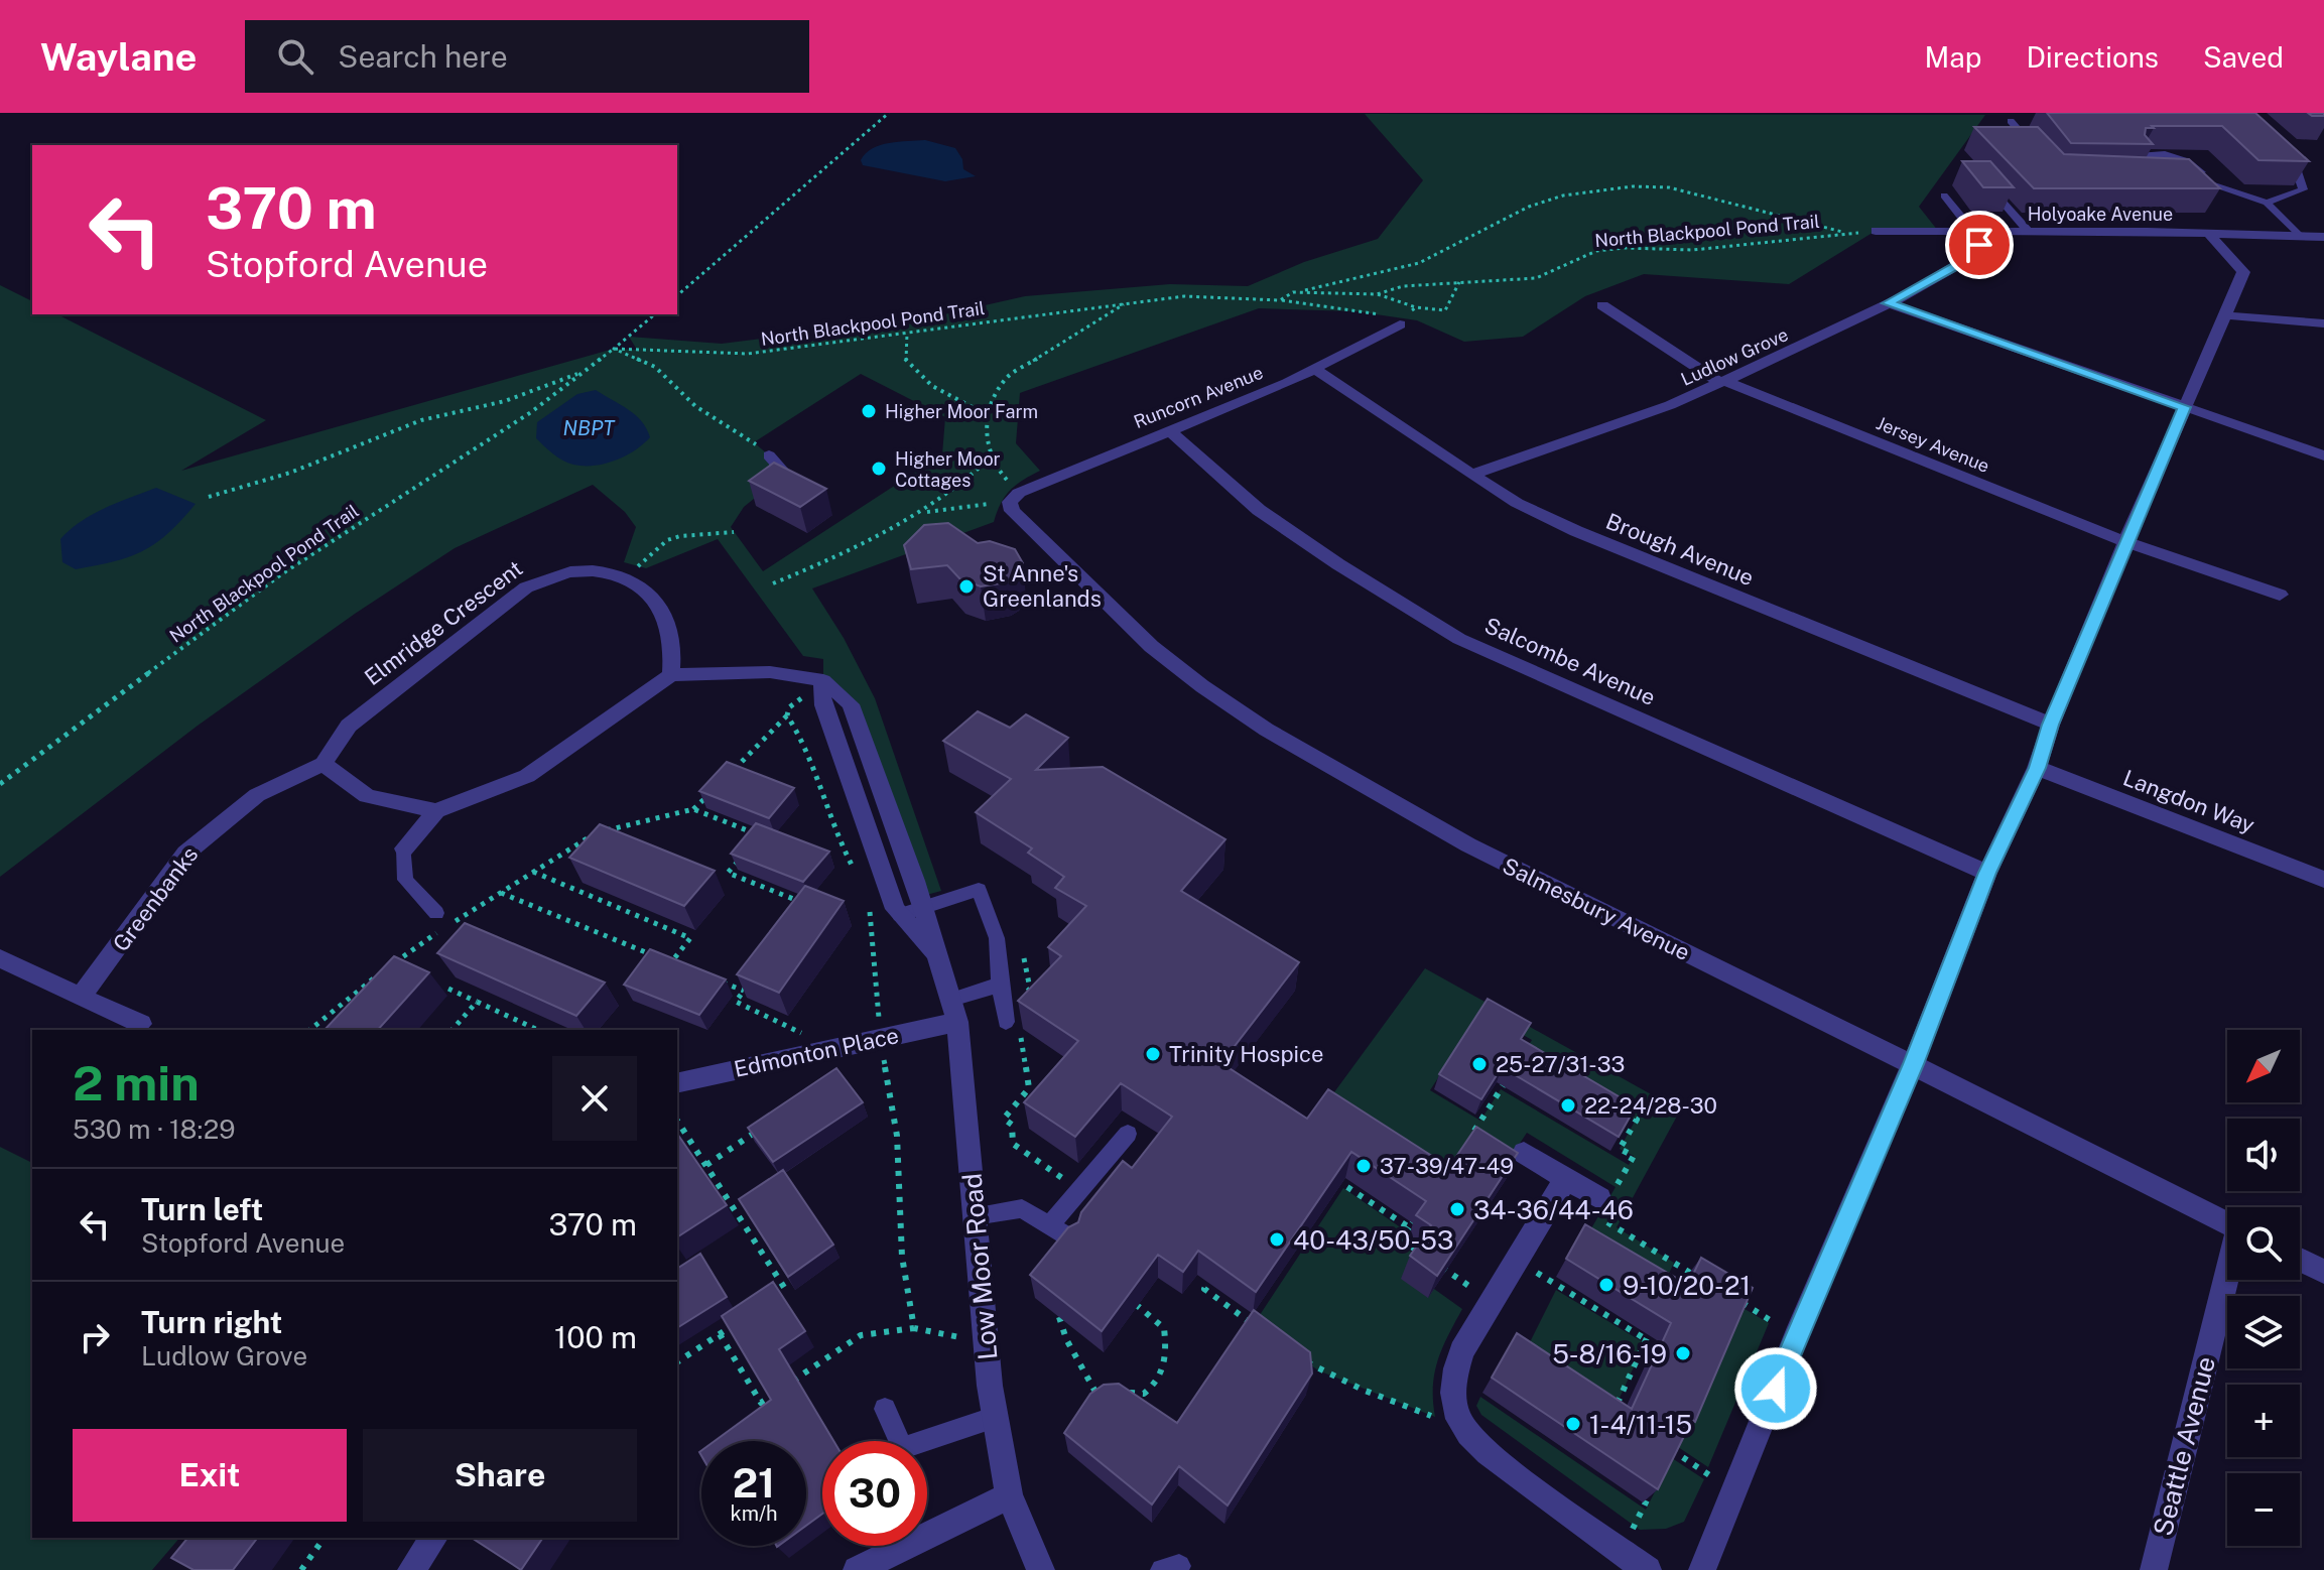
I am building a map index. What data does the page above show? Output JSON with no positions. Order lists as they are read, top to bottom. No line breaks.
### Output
{"streets":{"street":["Holyoake Avenue","Ludlow Grove","Runcorn Avenue","Jersey Avenue","Brough Avenue","Elmridge Crescent","Salcombe Avenue","Langdon Way","Greenbanks","Salmesbury Avenue","Edmonton Place","Low Moor Road","Seattle Avenue"],"path":["North Blackpool Pond Trail"]},"crossings":[["Holyoake Avenue","North Blackpool Pond Trail"],["Holyoake Avenue","Ludlow Grove"],["Ludlow Grove","Jersey Avenue"],["Ludlow Grove","Brough Avenue"],["Runcorn Avenue","Brough Avenue"],["Runcorn Avenue","Salcombe Avenue"],["Runcorn Avenue","Salmesbury Avenue"],["Elmridge Crescent","Greenbanks"],["Edmonton Place","Low Moor Road"]],"water":["NBPT"],"places":["Higher Moor Farm","Higher Moor Cottages","St Anne's Greenlands","Trinity Hospice","25-27/31-33","22-24/28-30","37-39/47-49","34-36/44-46","40-43/50-53","9-10/20-21","5-8/16-19","1-4/11-15"],"north":"bottom left","page":{"header":"Waylane","search":"Search here","nav":["Map","Directions","Saved"],"turn":["370 m","Stopford Avenue"],"map_buttons":["+","−"],"heading":["2 min","530 m · 18:29"],"list":[{"name":"Turn left","note":"Stopford Avenue","value":"370 m"},{"name":"Turn right","note":"Ludlow Grove","value":"100 m"}],"buttons":["Exit","Share"],"speed":"21 km/h","limit":"30"}}
